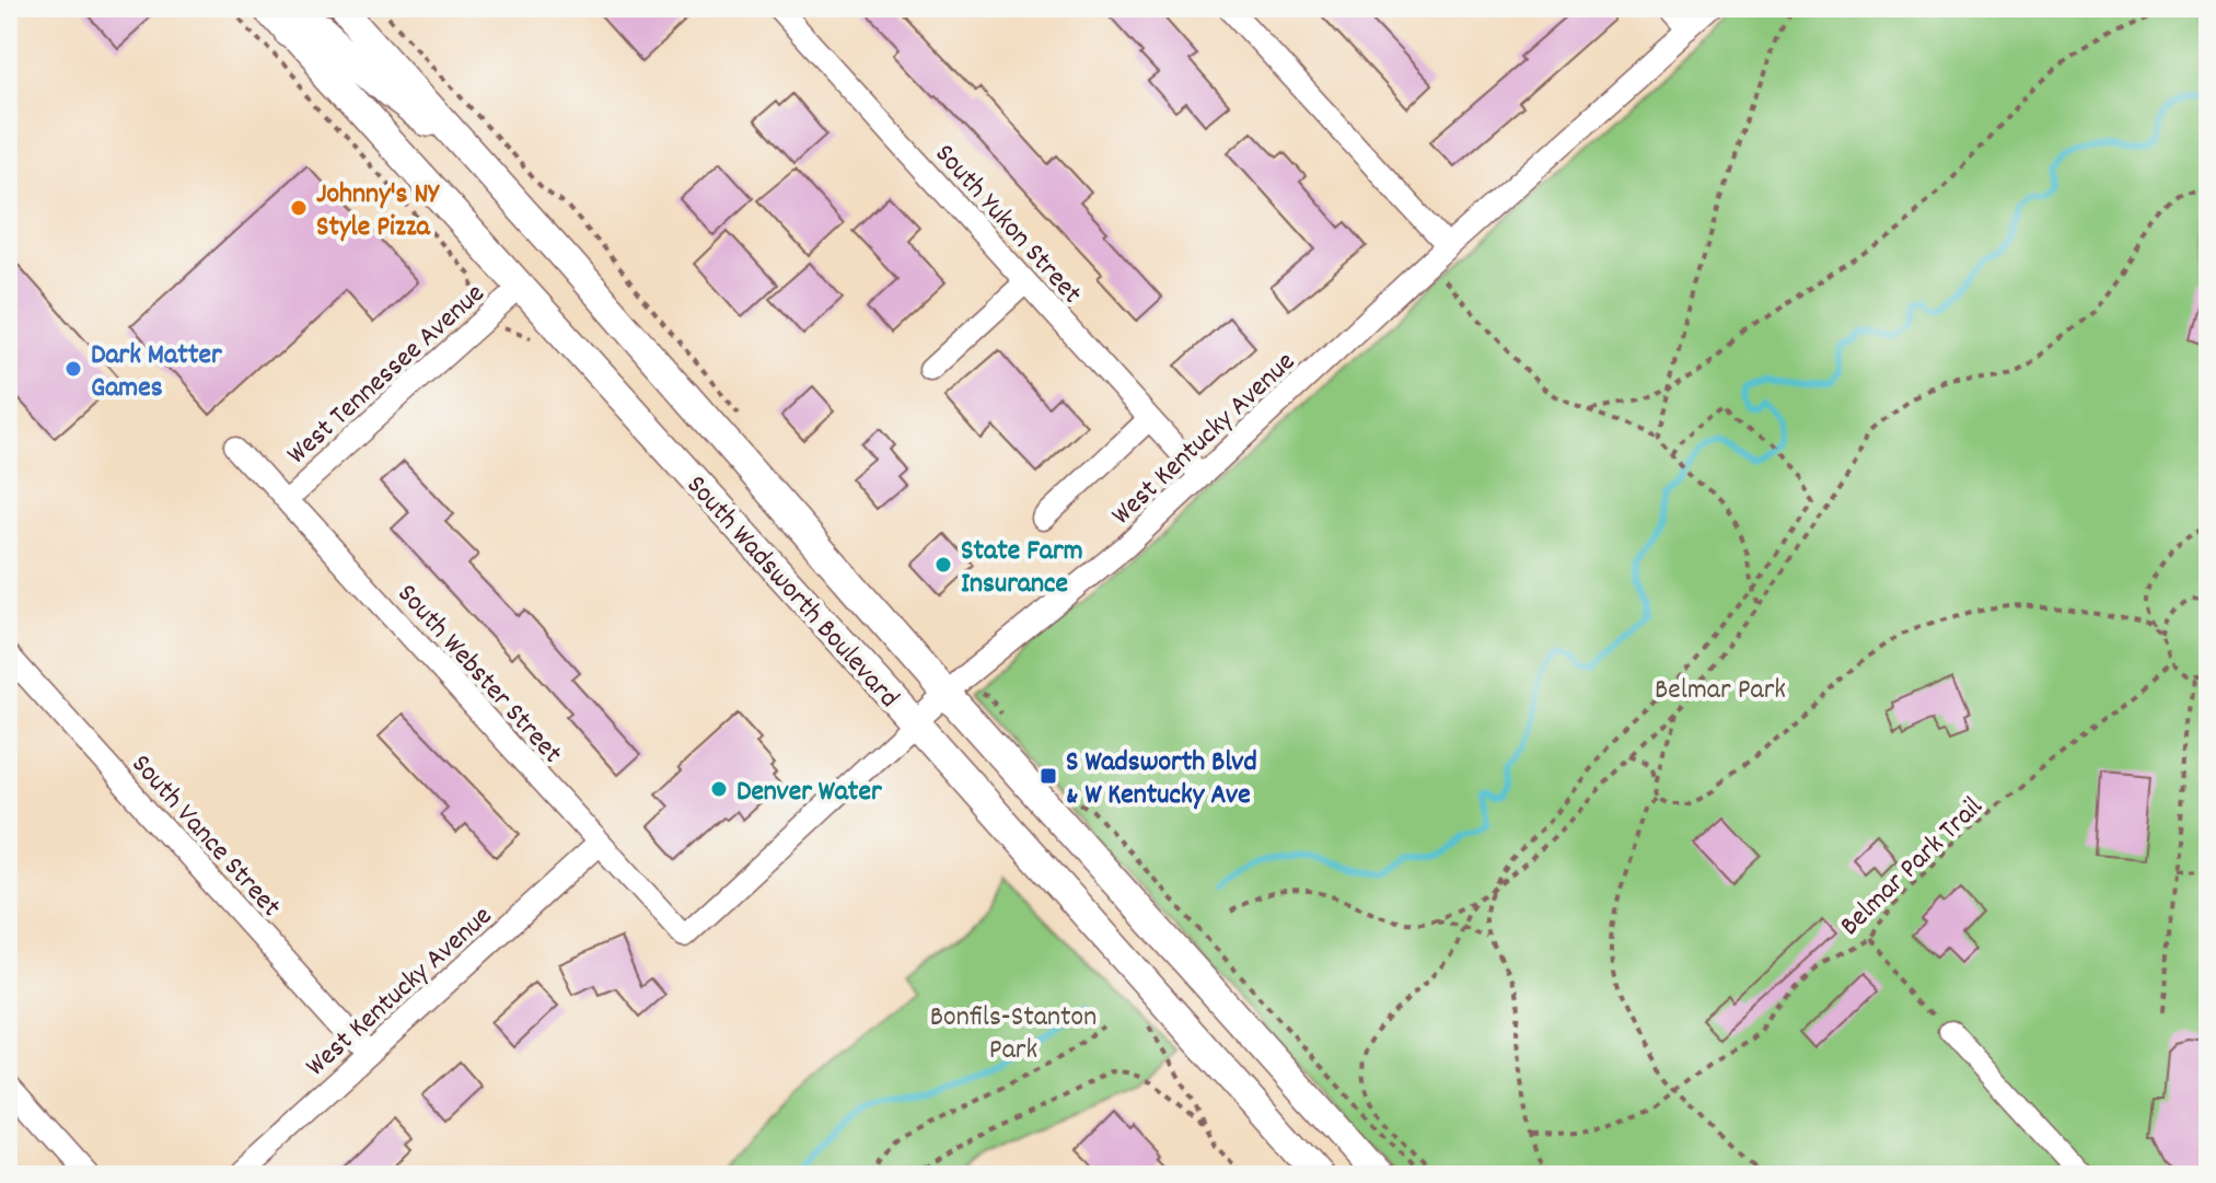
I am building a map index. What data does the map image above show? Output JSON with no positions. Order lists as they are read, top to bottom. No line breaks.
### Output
{"streets":{"main road":["South Wadsworth Boulevard"],"street":["South Yukon Street","West Tennessee Avenue","West Kentucky Avenue","South Webster Street","South Vance Street"],"path":["Belmar Park Trail"]},"crossings":[["South Yukon Street","West Kentucky Avenue"],["West Tennessee Avenue","South Wadsworth Boulevard"],["West Tennessee Avenue","South Webster Street"],["West Kentucky Avenue","South Wadsworth Boulevard"],["West Kentucky Avenue","South Webster Street"],["West Kentucky Avenue","South Vance Street"]],"parks":["Belmar Park","Bonfils-Stanton Park"],"places":{"other":["Johnny's NY Style Pizza","Dark Matter Games","State Farm Insurance","Denver Water"],"transit":["S Wadsworth Blvd & W Kentucky Ave"]}}
